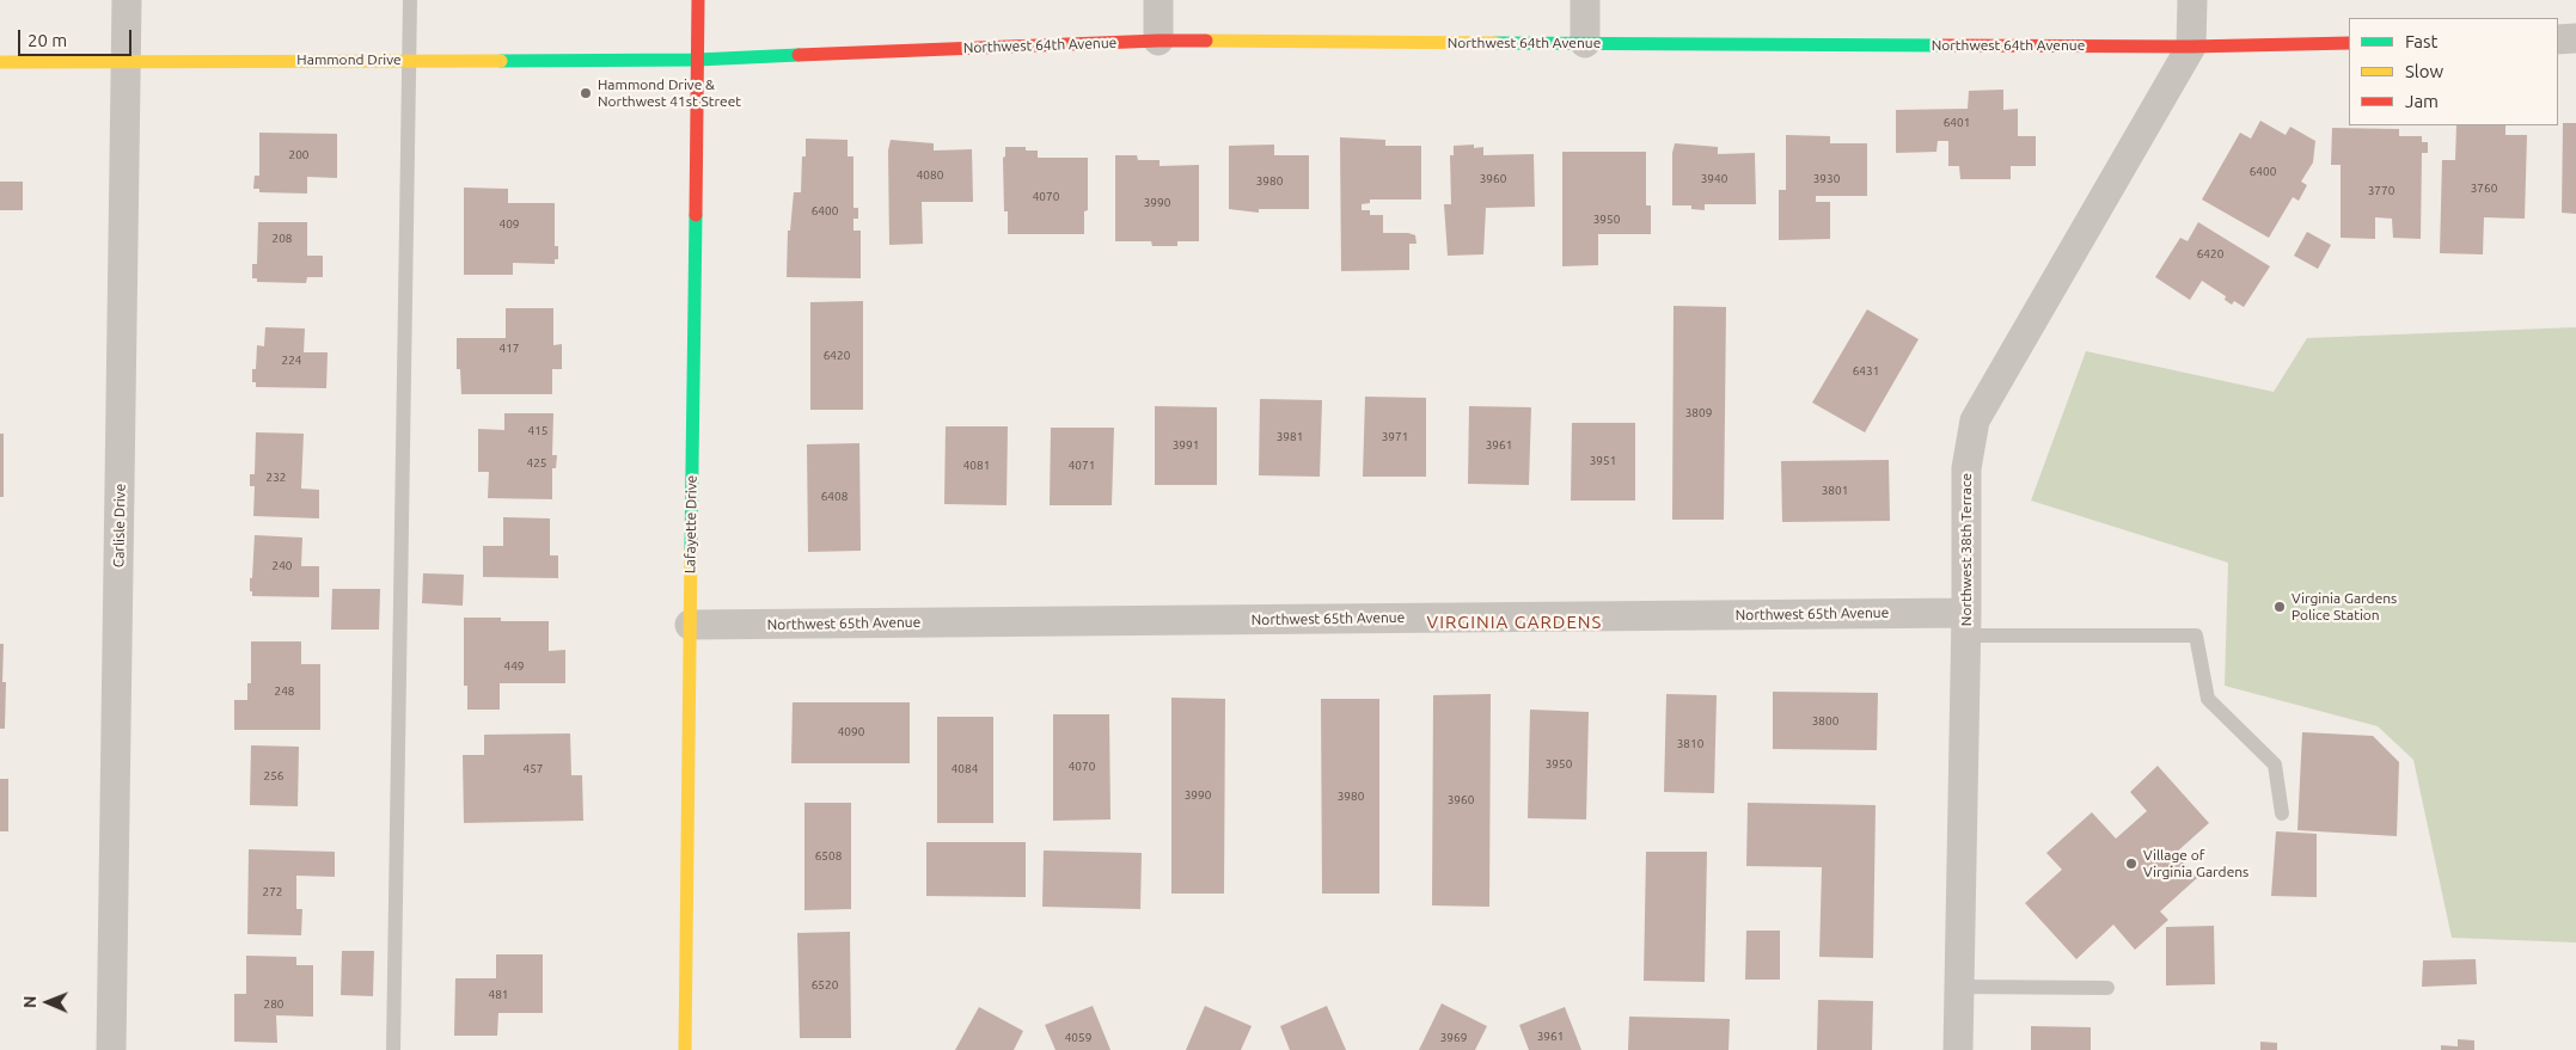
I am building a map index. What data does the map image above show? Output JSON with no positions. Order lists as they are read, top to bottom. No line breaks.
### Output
{"streets":{"street":["Northwest 64th Avenue","Hammond Drive","Lafayette Drive","Carlisle Drive","Northwest 38th Terrace","Northwest 65th Avenue"]},"crossings":[["Northwest 64th Avenue","Hammond Drive"],["Northwest 64th Avenue","Lafayette Drive"],["Northwest 64th Avenue","Northwest 38th Terrace"],["Hammond Drive","Lafayette Drive"],["Hammond Drive","Carlisle Drive"],["Lafayette Drive","Northwest 65th Avenue"],["Northwest 38th Terrace","Northwest 65th Avenue"]],"districts":["VIRGINIA GARDENS"],"places":["Hammond Drive & Northwest 41st Street","Virginia Gardens Police Station","Village of Virginia Gardens"],"house_numbers":["6401","200","6400","4080","3960","3940","3930","3980","3760","3770","4070","3990","6400","3950","409","208","6420","417","6420","224","6431","3809","415","3981","3971","3991","3961","3951","425","4081","4071","232","3801","6408","240","449","248","3800","4090","3810","3950","4070","457","4084","256","3990","3980","3960","6508","272","6520","481","280","3961","4059","3969"],"legend":["Fast","Slow","Jam"],"scale_bar":"20 m","north":"left"}
